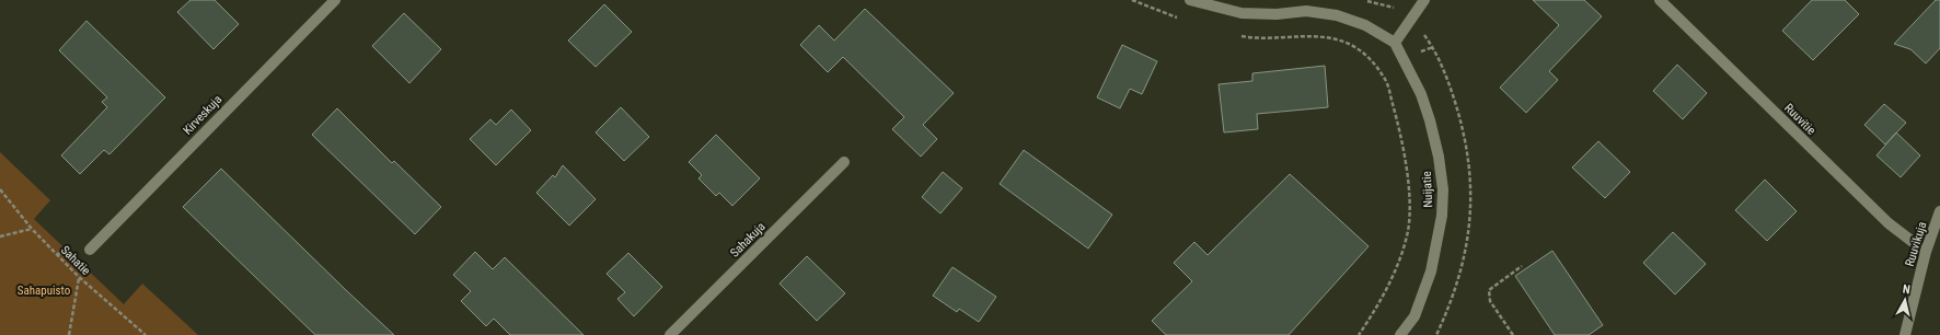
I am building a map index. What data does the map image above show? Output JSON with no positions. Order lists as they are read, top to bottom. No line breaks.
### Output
{"streets":{"street":["Kirveskuja","Ruuvitie","Nuijatie","Sahakuja","Ruuvikuja"],"path":["Sahatie"]},"crossings":[["Ruuvitie","Ruuvikuja"]],"parks":["Sahapuisto"],"north":"top"}
